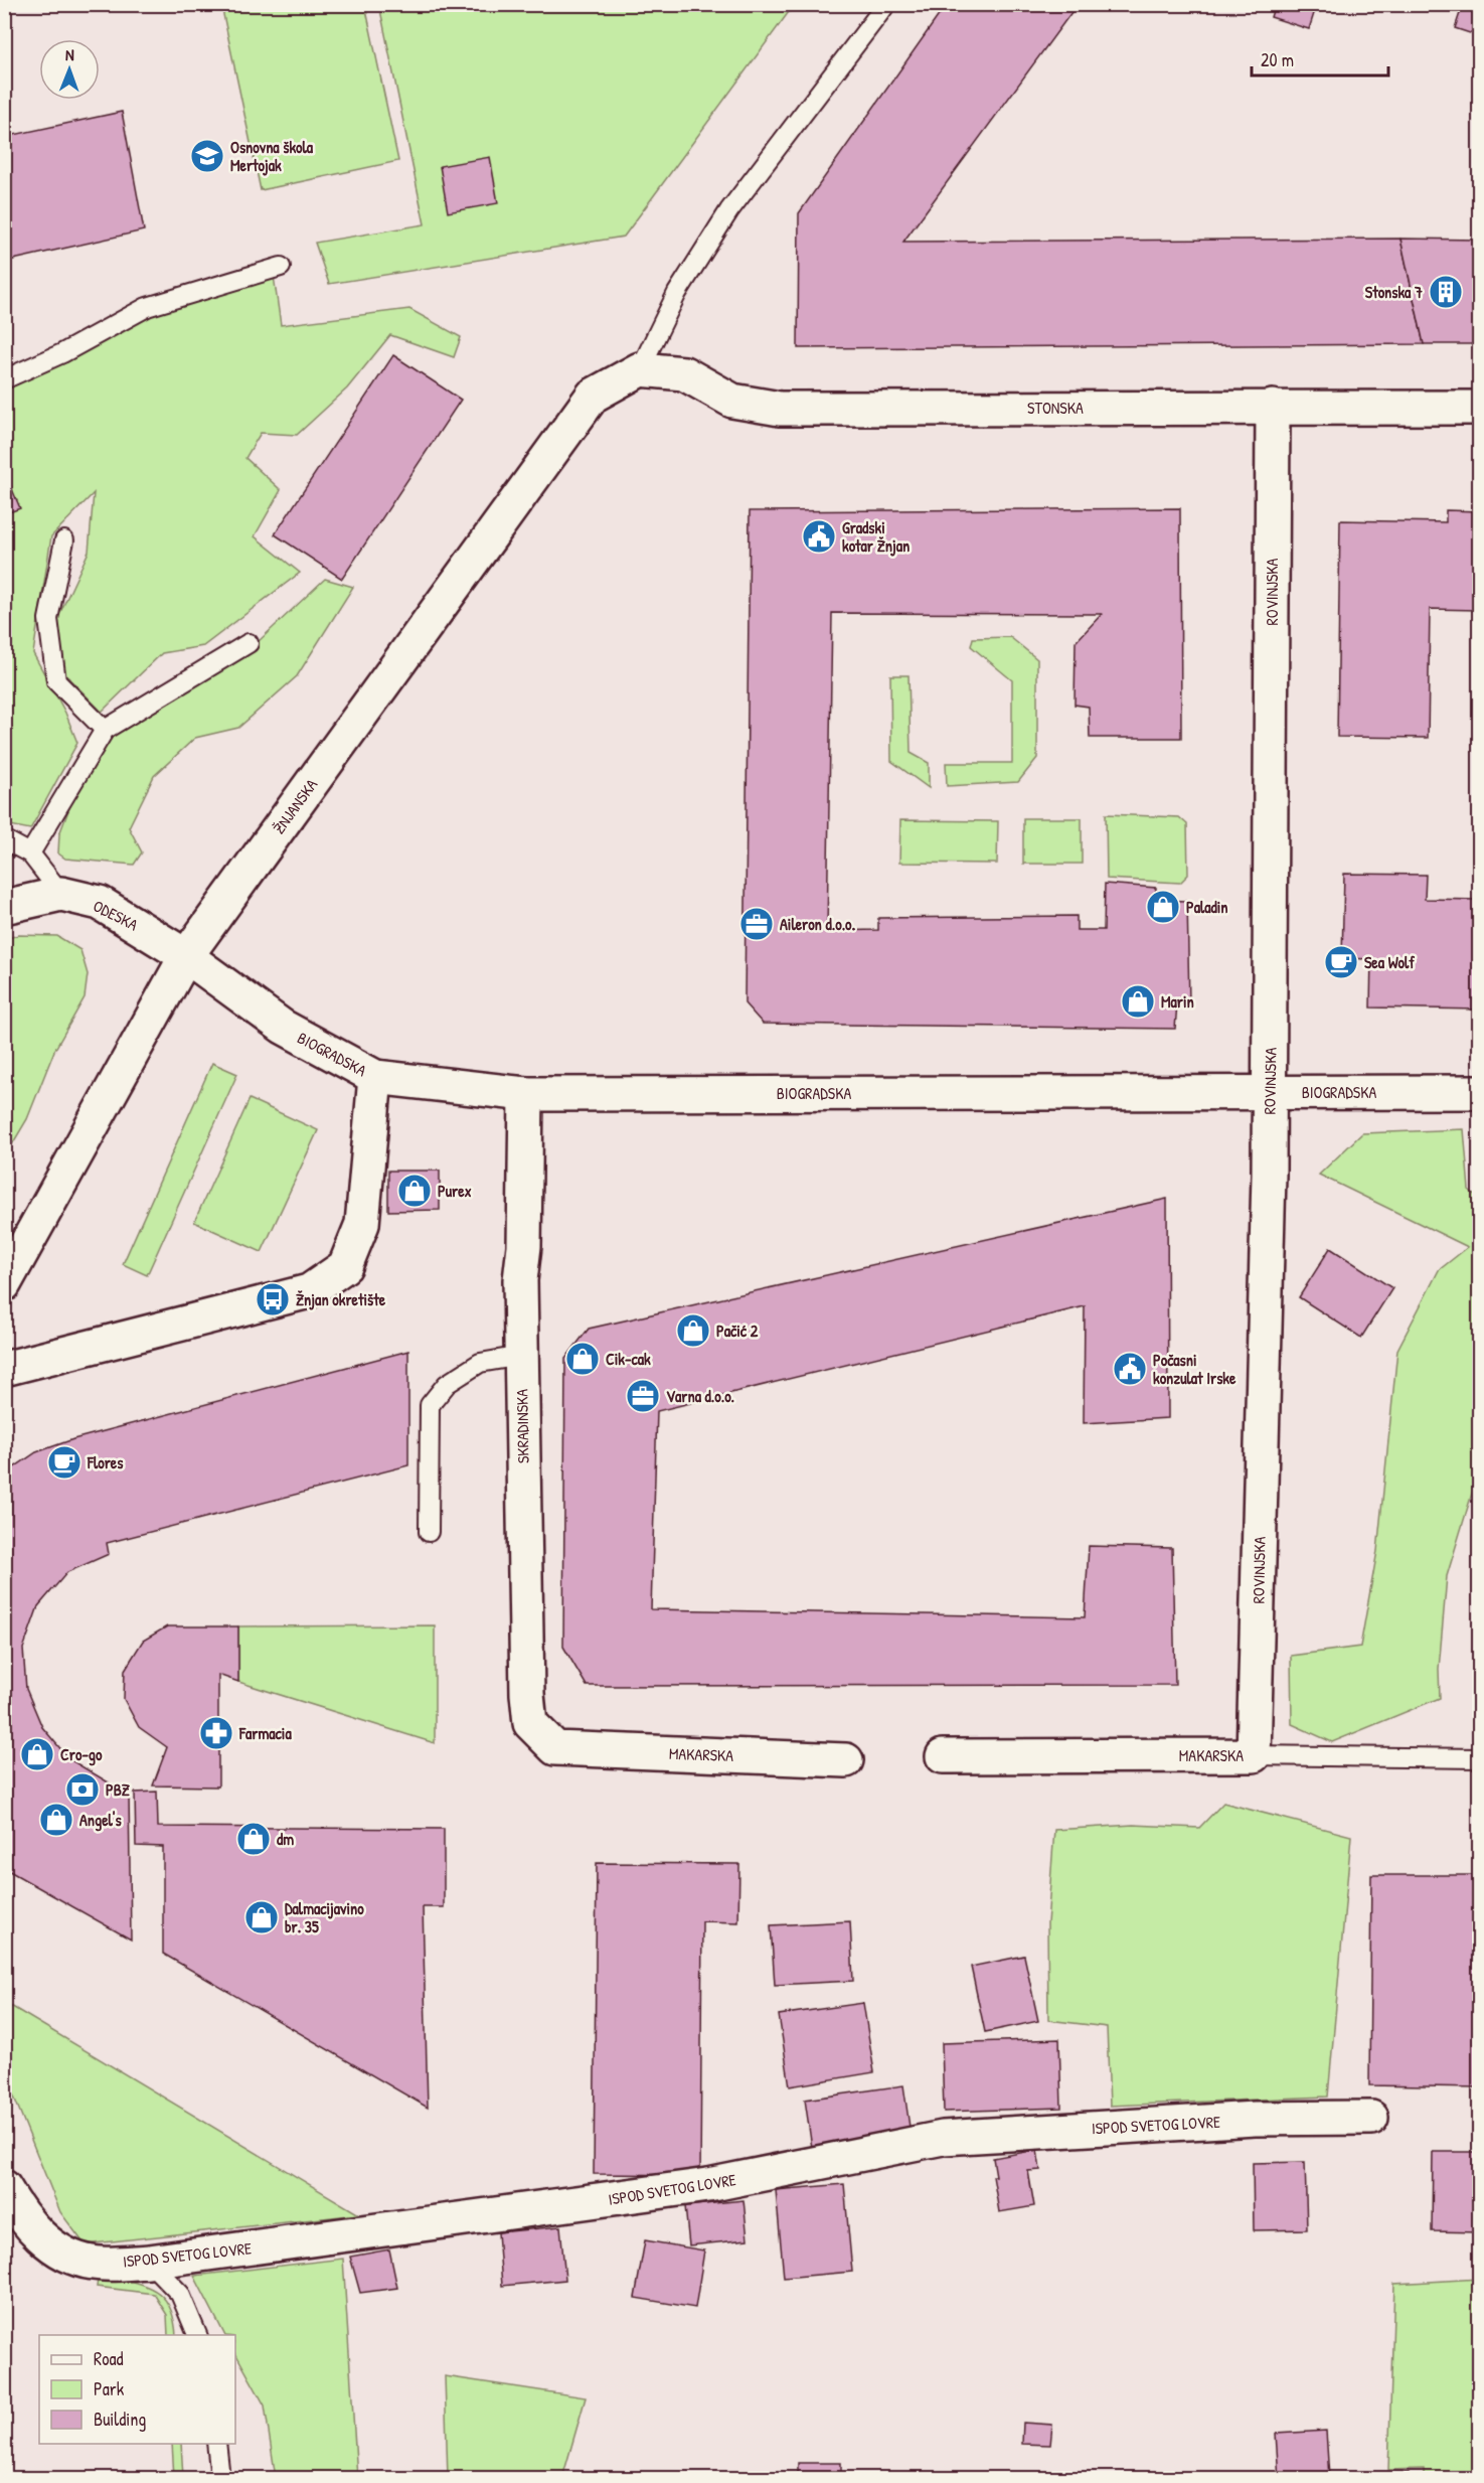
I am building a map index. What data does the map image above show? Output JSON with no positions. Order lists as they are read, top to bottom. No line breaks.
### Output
{"streets":{"street":["STONSKA","ROVINJSKA","ŽNJANSKA","ODESKA","BIOGRADSKA","SKRADINSKA","MAKARSKA","ISPOD SVETOG LOVRE"]},"crossings":[["STONSKA","ROVINJSKA"],["STONSKA","ŽNJANSKA"],["ROVINJSKA","BIOGRADSKA"],["ROVINJSKA","MAKARSKA"],["ŽNJANSKA","ODESKA"],["ŽNJANSKA","BIOGRADSKA"],["ODESKA","BIOGRADSKA"],["BIOGRADSKA","SKRADINSKA"],["SKRADINSKA","MAKARSKA"]],"places":{"school or university":["Osnovna škola Mertojak"],"building":["Stonska 7"],"public building":["Gradski kotar Žnjan","Počasni konzulat Irske"],"shop":["Paladin","Marin","Purex","Pačić 2","Cik-cak","Cro-go","Angel's","dm","Dalmacijavino br. 35"],"office":["Aileron d.o.o.","Varna d.o.o."],"cafe":["Sea Wolf","Flores"],"bus stop":["Žnjan okretište"],"pharmacy":["Farmacia"],"bank":["PBZ"]},"legend":["Road","Park","Building"],"scale_bar":"20 m","north":"top"}
